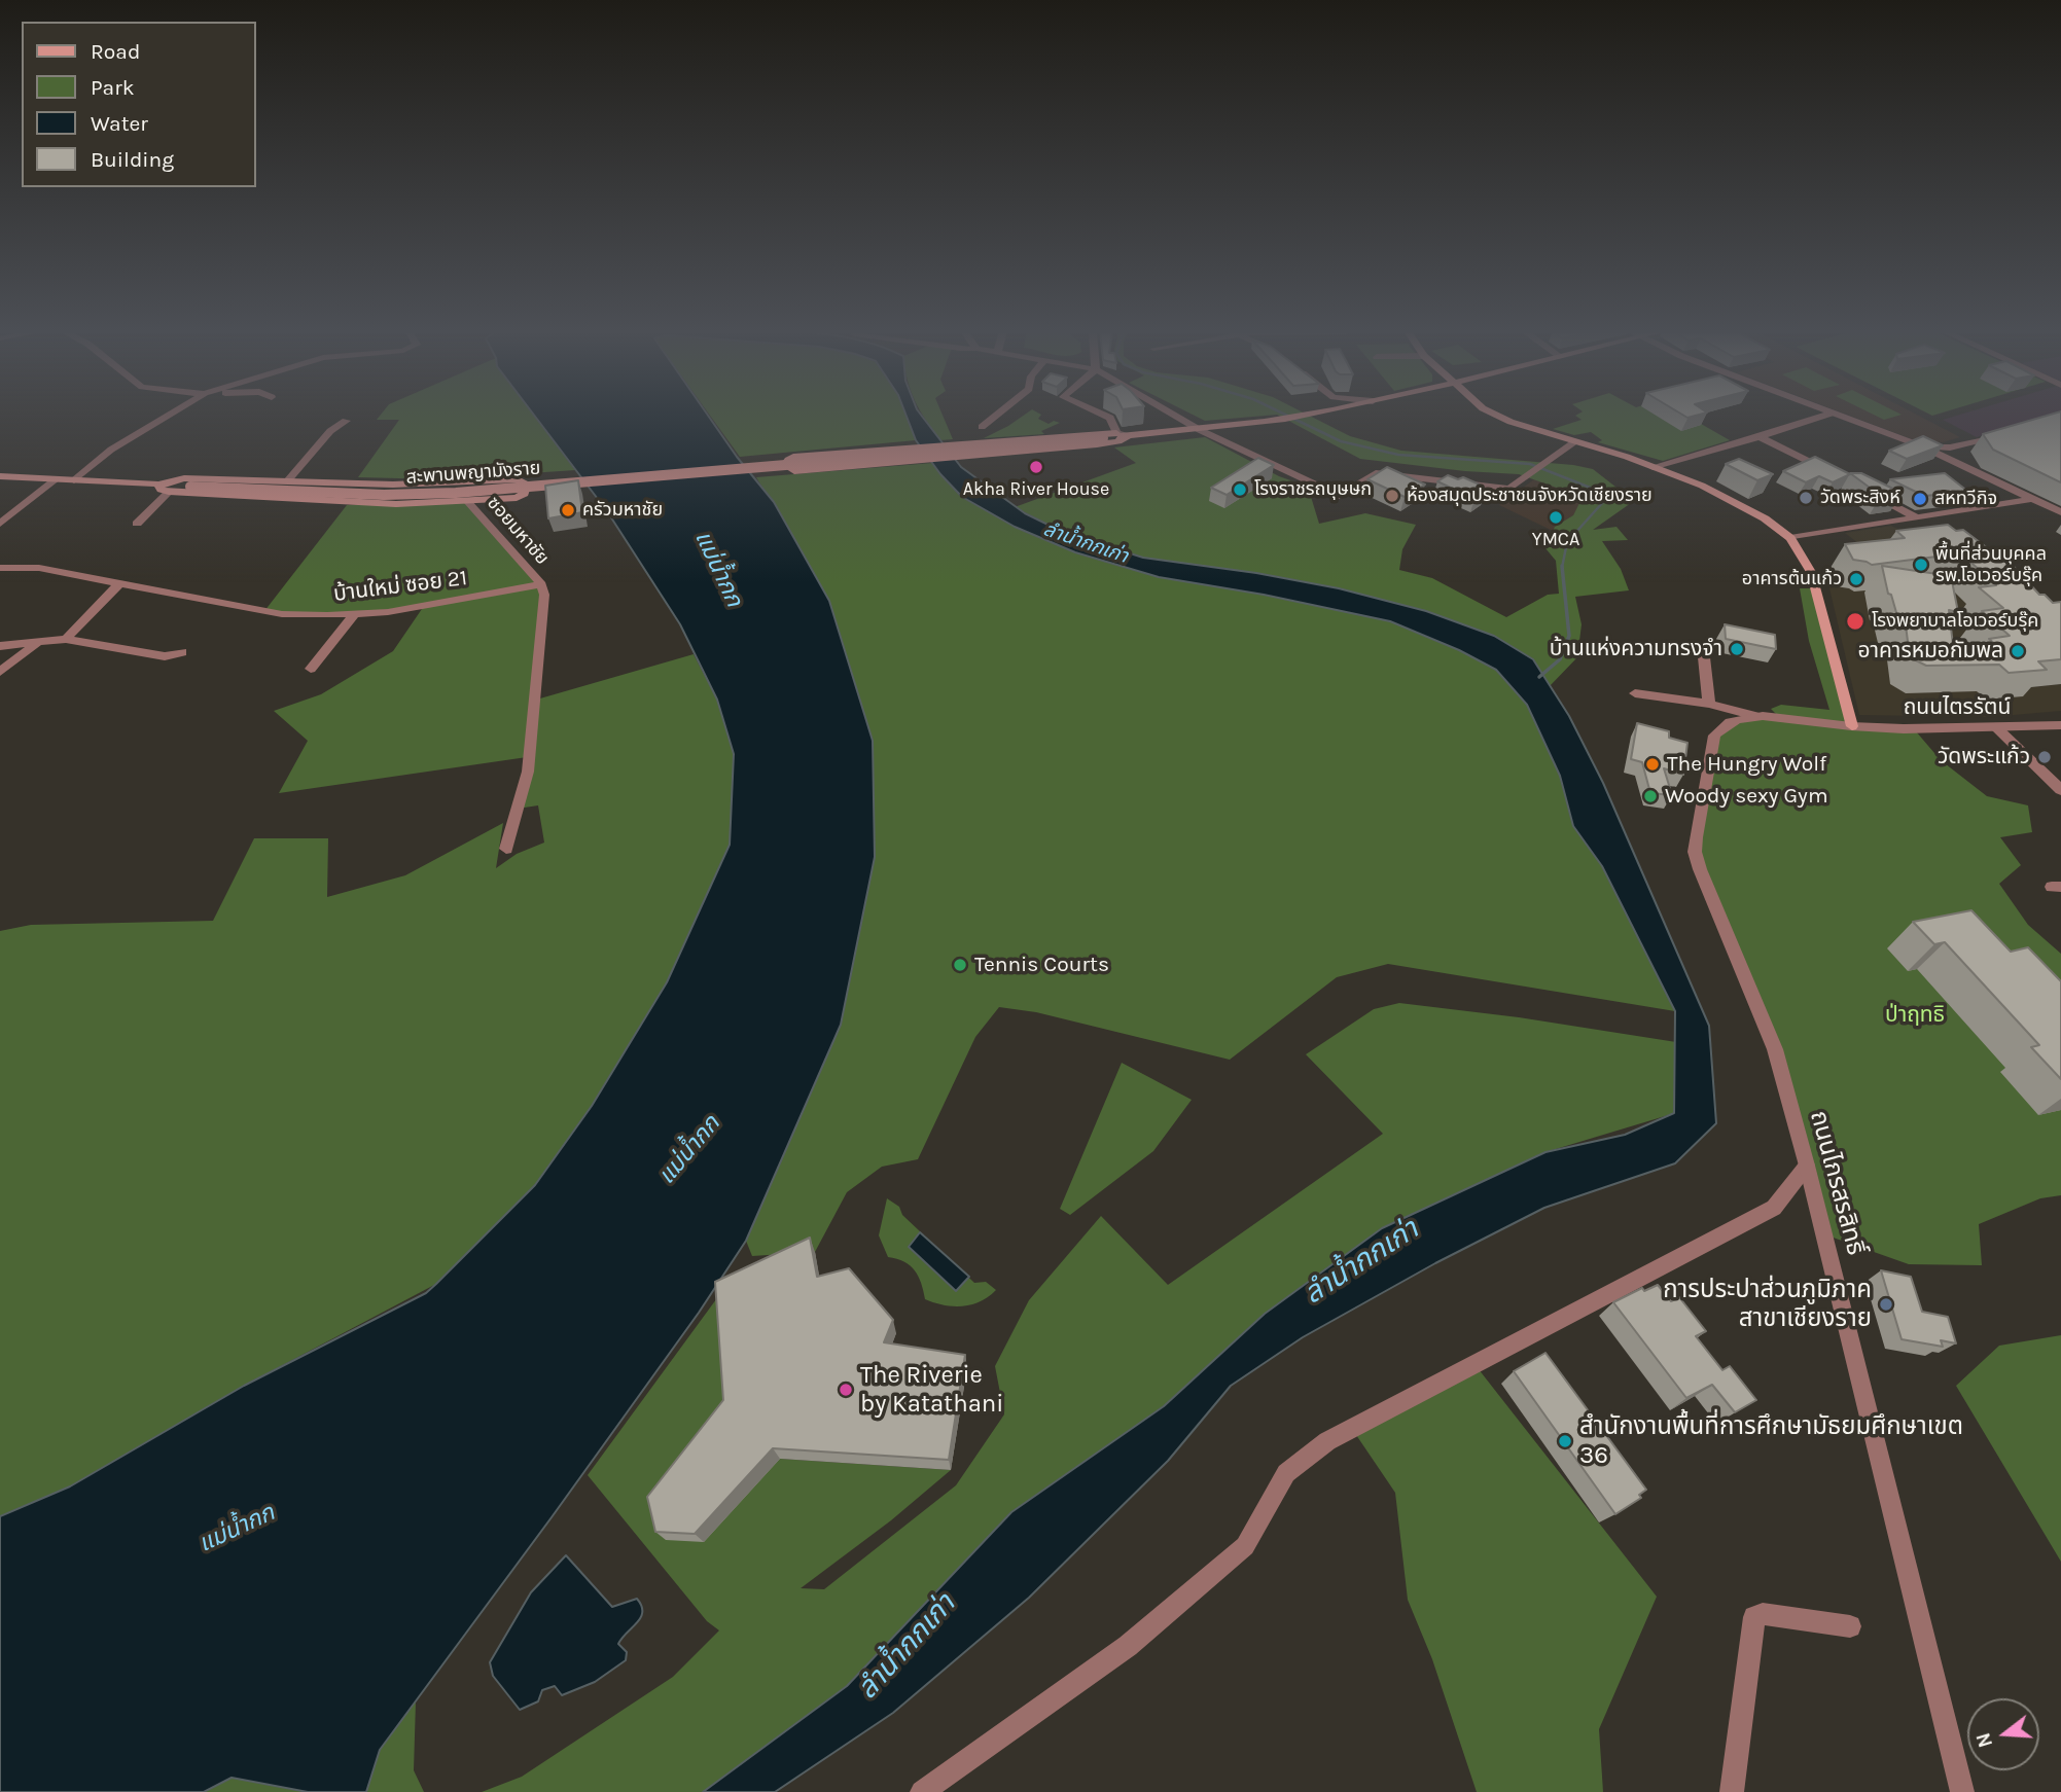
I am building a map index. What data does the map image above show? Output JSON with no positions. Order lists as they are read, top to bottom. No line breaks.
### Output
{"streets":{"main road":["สะพานพญามังราย"],"street":["ซอยมหาชัย","บ้านใหม่ ซอย 21","ถนนไตรรัตน์","ถนนไกรสรสิทธิ์"]},"crossings":[["ซอยมหาชัย","บ้านใหม่ ซอย 21"],["ถนนไตรรัตน์","ถนนไกรสรสิทธิ์"]],"water":["ลำน้ำกกเก่า","แม่น้ำกก"],"parks":["ป่าฤทธิ"],"places":["Akha River House","โรงราชรถบุษษก","ห้องสมุดประชาชนจังหวัดเชียงราย","วัดพระสิงห์","สหทวีกิจ","ครัวมหาชัย","YMCA","พื้นที่ส่วนบุคคล รพ.โอเวอร์บรุ๊ค","อาคารต้นแก้ว","โรงพยาบาลโอเวอร์บรุ๊ค","บ้านแห่งความทรงจำ","อาคารหมอกัมพล","วัดพระแก้ว","The Hungry Wolf","Woody sexy Gym","Tennis Courts","การประปาส่วนภูมิภาค สาขาเชียงราย","The Riverie by Katathani","สำนักงานพื้นที่การศึกษามัธยมศึกษาเขต 36"],"legend":["Road","Park","Water","Building"],"north":"left"}
